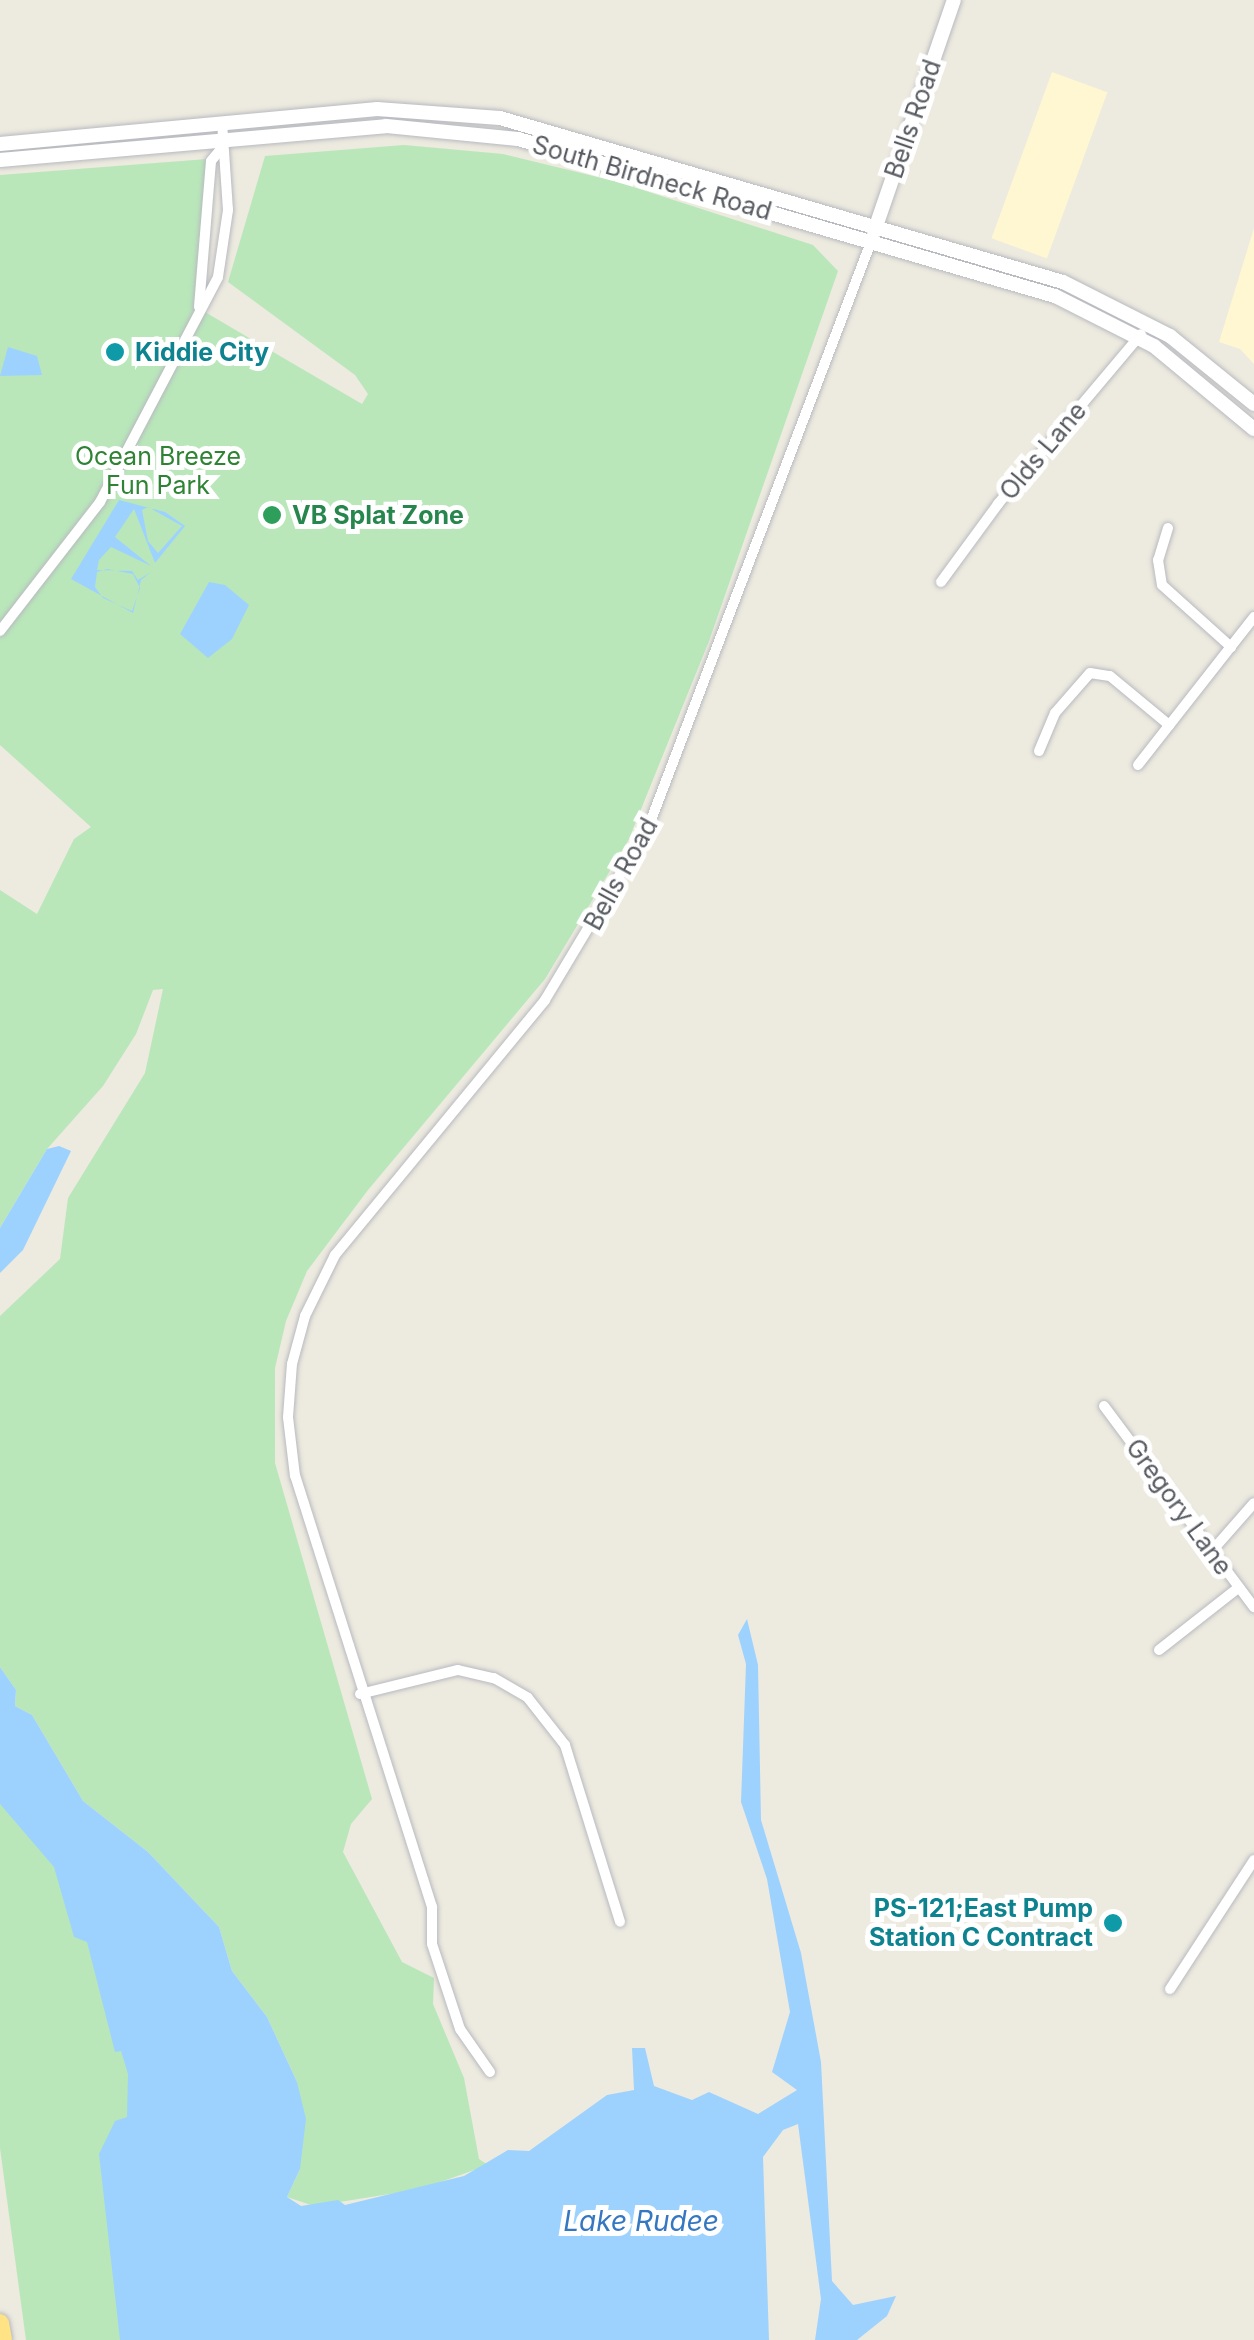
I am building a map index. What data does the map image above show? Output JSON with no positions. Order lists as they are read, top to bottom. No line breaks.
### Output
{"streets":{"main road":["Bells Road","South Birdneck Road"],"street":["Olds Lane","Gregory Lane"]},"crossings":[["Bells Road","South Birdneck Road"],["South Birdneck Road","Olds Lane"]],"water":["Lake Rudee"],"parks":["Ocean Breeze Fun Park"],"places":["Kiddie City","VB Splat Zone","PS-121;East Pump Station C Contract"]}
